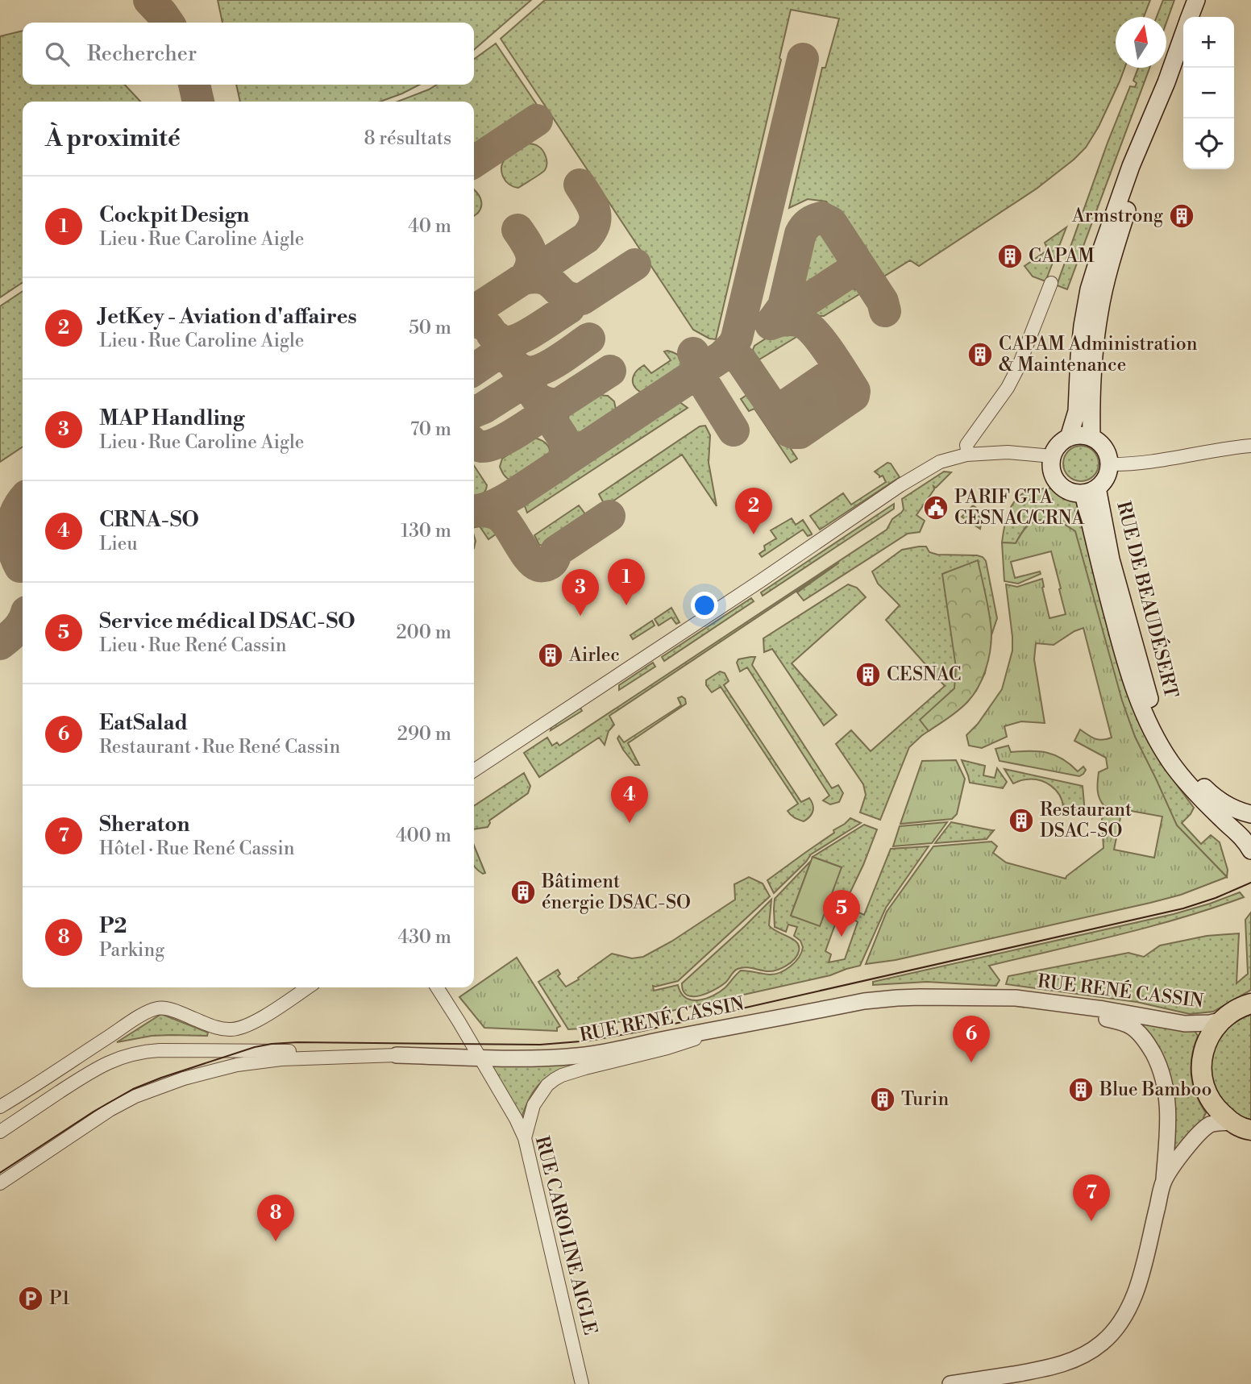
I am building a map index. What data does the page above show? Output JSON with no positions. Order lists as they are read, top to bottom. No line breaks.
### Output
{"streets":{"main road":["RUE DE BEAUDÉSERT"],"street":["RUE RENÉ CASSIN","RUE CAROLINE AIGLE"]},"crossings":[["RUE RENÉ CASSIN","RUE CAROLINE AIGLE"]],"places":{"building":["Armstrong","CAPAM","CAPAM Administration & Maintenance","Airlec","CESNAC","Restaurant DSAC-SO","Bâtiment énergie DSAC-SO","Blue Bamboo","Turin"],"public building":["PARIF GTA CESNAC/CRNA"],"parking":["P1"]},"north":"top","page":{"map_buttons":["+","−"],"search":"Rechercher","heading":["À proximité","8 résultats"],"list":[{"mark":"1","name":"Cockpit Design","note":"Lieu · Rue Caroline Aigle","value":"40 m"},{"mark":"2","name":"JetKey - Aviation d'affaires","note":"Lieu · Rue Caroline Aigle","value":"50 m"},{"mark":"3","name":"MAP Handling","note":"Lieu · Rue Caroline Aigle","value":"70 m"},{"mark":"4","name":"CRNA-SO","note":"Lieu","value":"130 m"},{"mark":"5","name":"Service médical DSAC-SO","note":"Lieu · Rue René Cassin","value":"200 m"},{"mark":"6","name":"EatSalad","note":"Restaurant · Rue René Cassin","value":"290 m"},{"mark":"7","name":"Sheraton","note":"Hôtel · Rue René Cassin","value":"400 m"},{"mark":"8","name":"P2","note":"Parking","value":"430 m"}],"pins":["2","1","3","4","5","6","7","8"]}}
